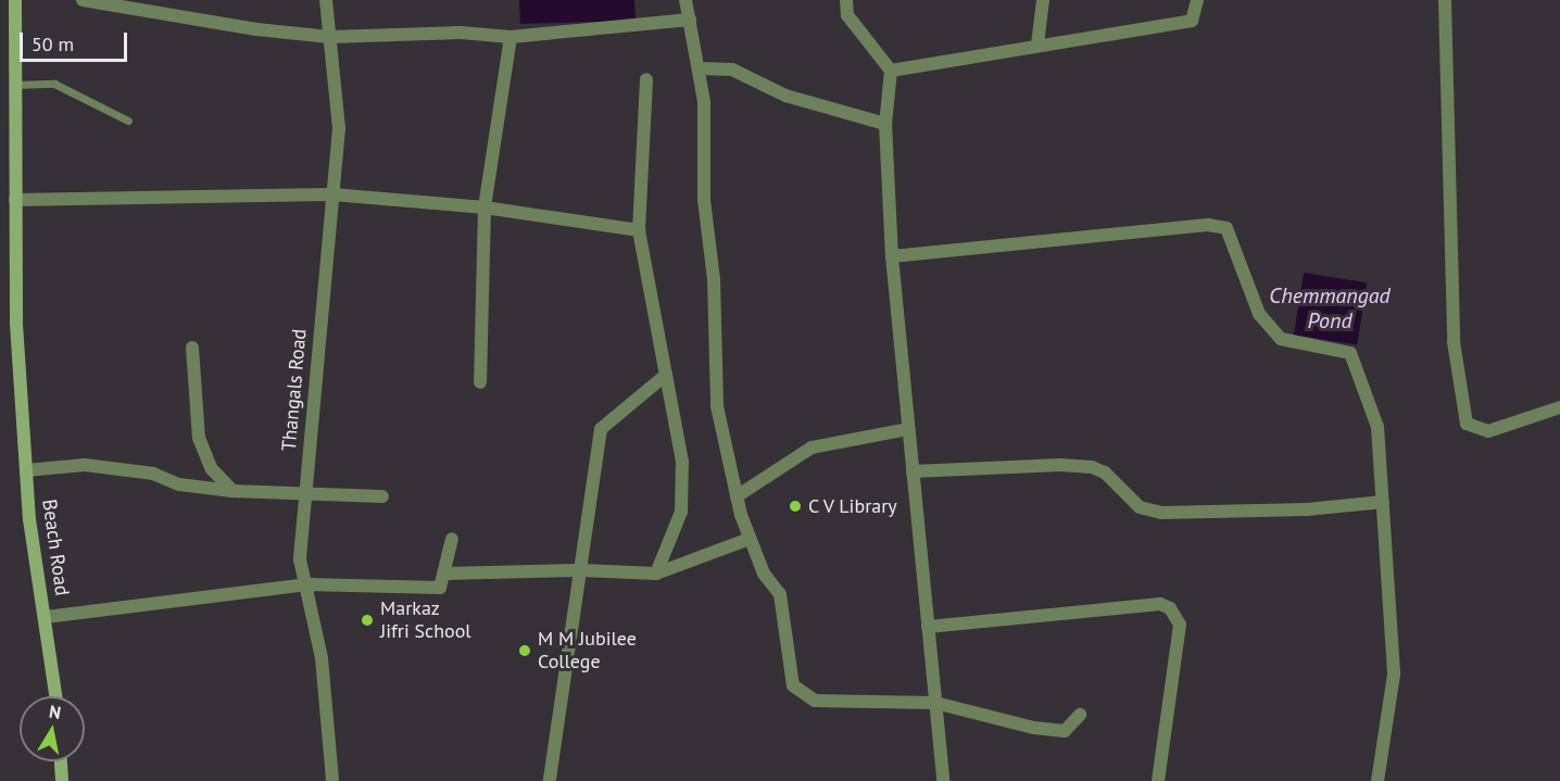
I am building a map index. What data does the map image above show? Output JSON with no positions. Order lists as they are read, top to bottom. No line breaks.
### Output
{"streets":{"main road":["Beach Road"],"street":["Thangals Road"]},"water":["Chemmangad Pond"],"places":["C V Library","Markaz Jifri School","M M Jubilee College"],"scale_bar":"50 m","north":"top"}
